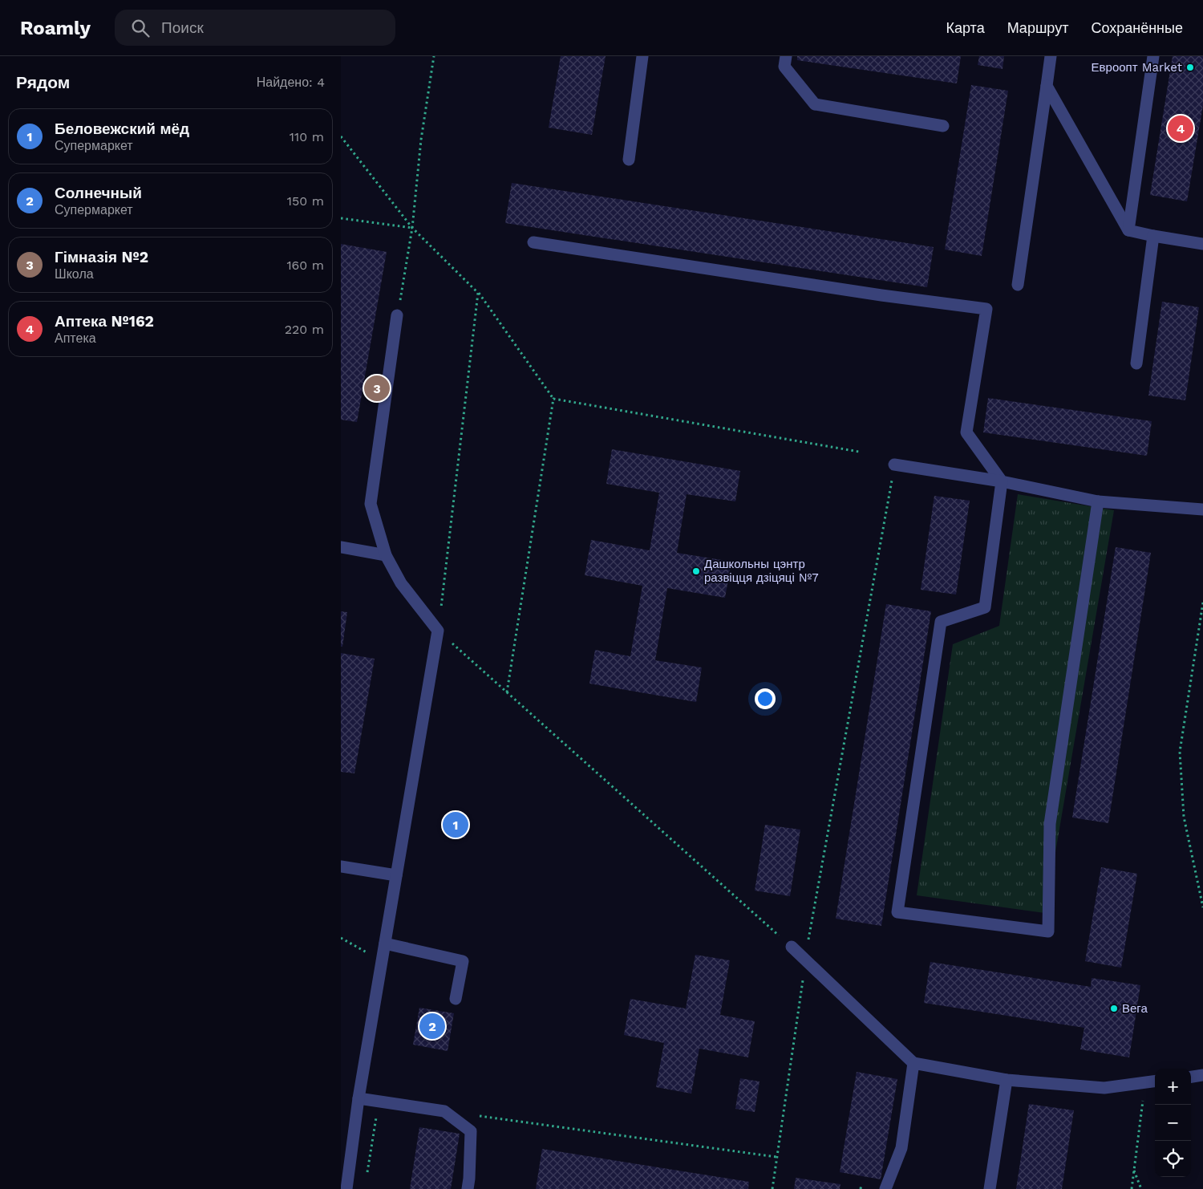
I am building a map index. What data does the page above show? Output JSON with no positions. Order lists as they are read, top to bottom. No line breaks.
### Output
{"places":["Евроопт Market","Дашкольны цэнтр развіцця дзіцяці №7","Вега"],"page":{"header":"Roamly","search":"Поиск","nav":["Карта","Маршрут","Сохранённые"],"heading":["Рядом","Найдено: 4"],"list":[{"mark":"1","name":"Беловежский мёд","note":"Супермаркет","value":"110 m"},{"mark":"2","name":"Солнечный","note":"Супермаркет","value":"150 m"},{"mark":"3","name":"Гімназія №2","note":"Школа","value":"160 m"},{"mark":"4","name":"Аптека №162","note":"Аптека","value":"220 m"}],"pins":["4","3","1","2"],"map_buttons":["+","−"]}}
